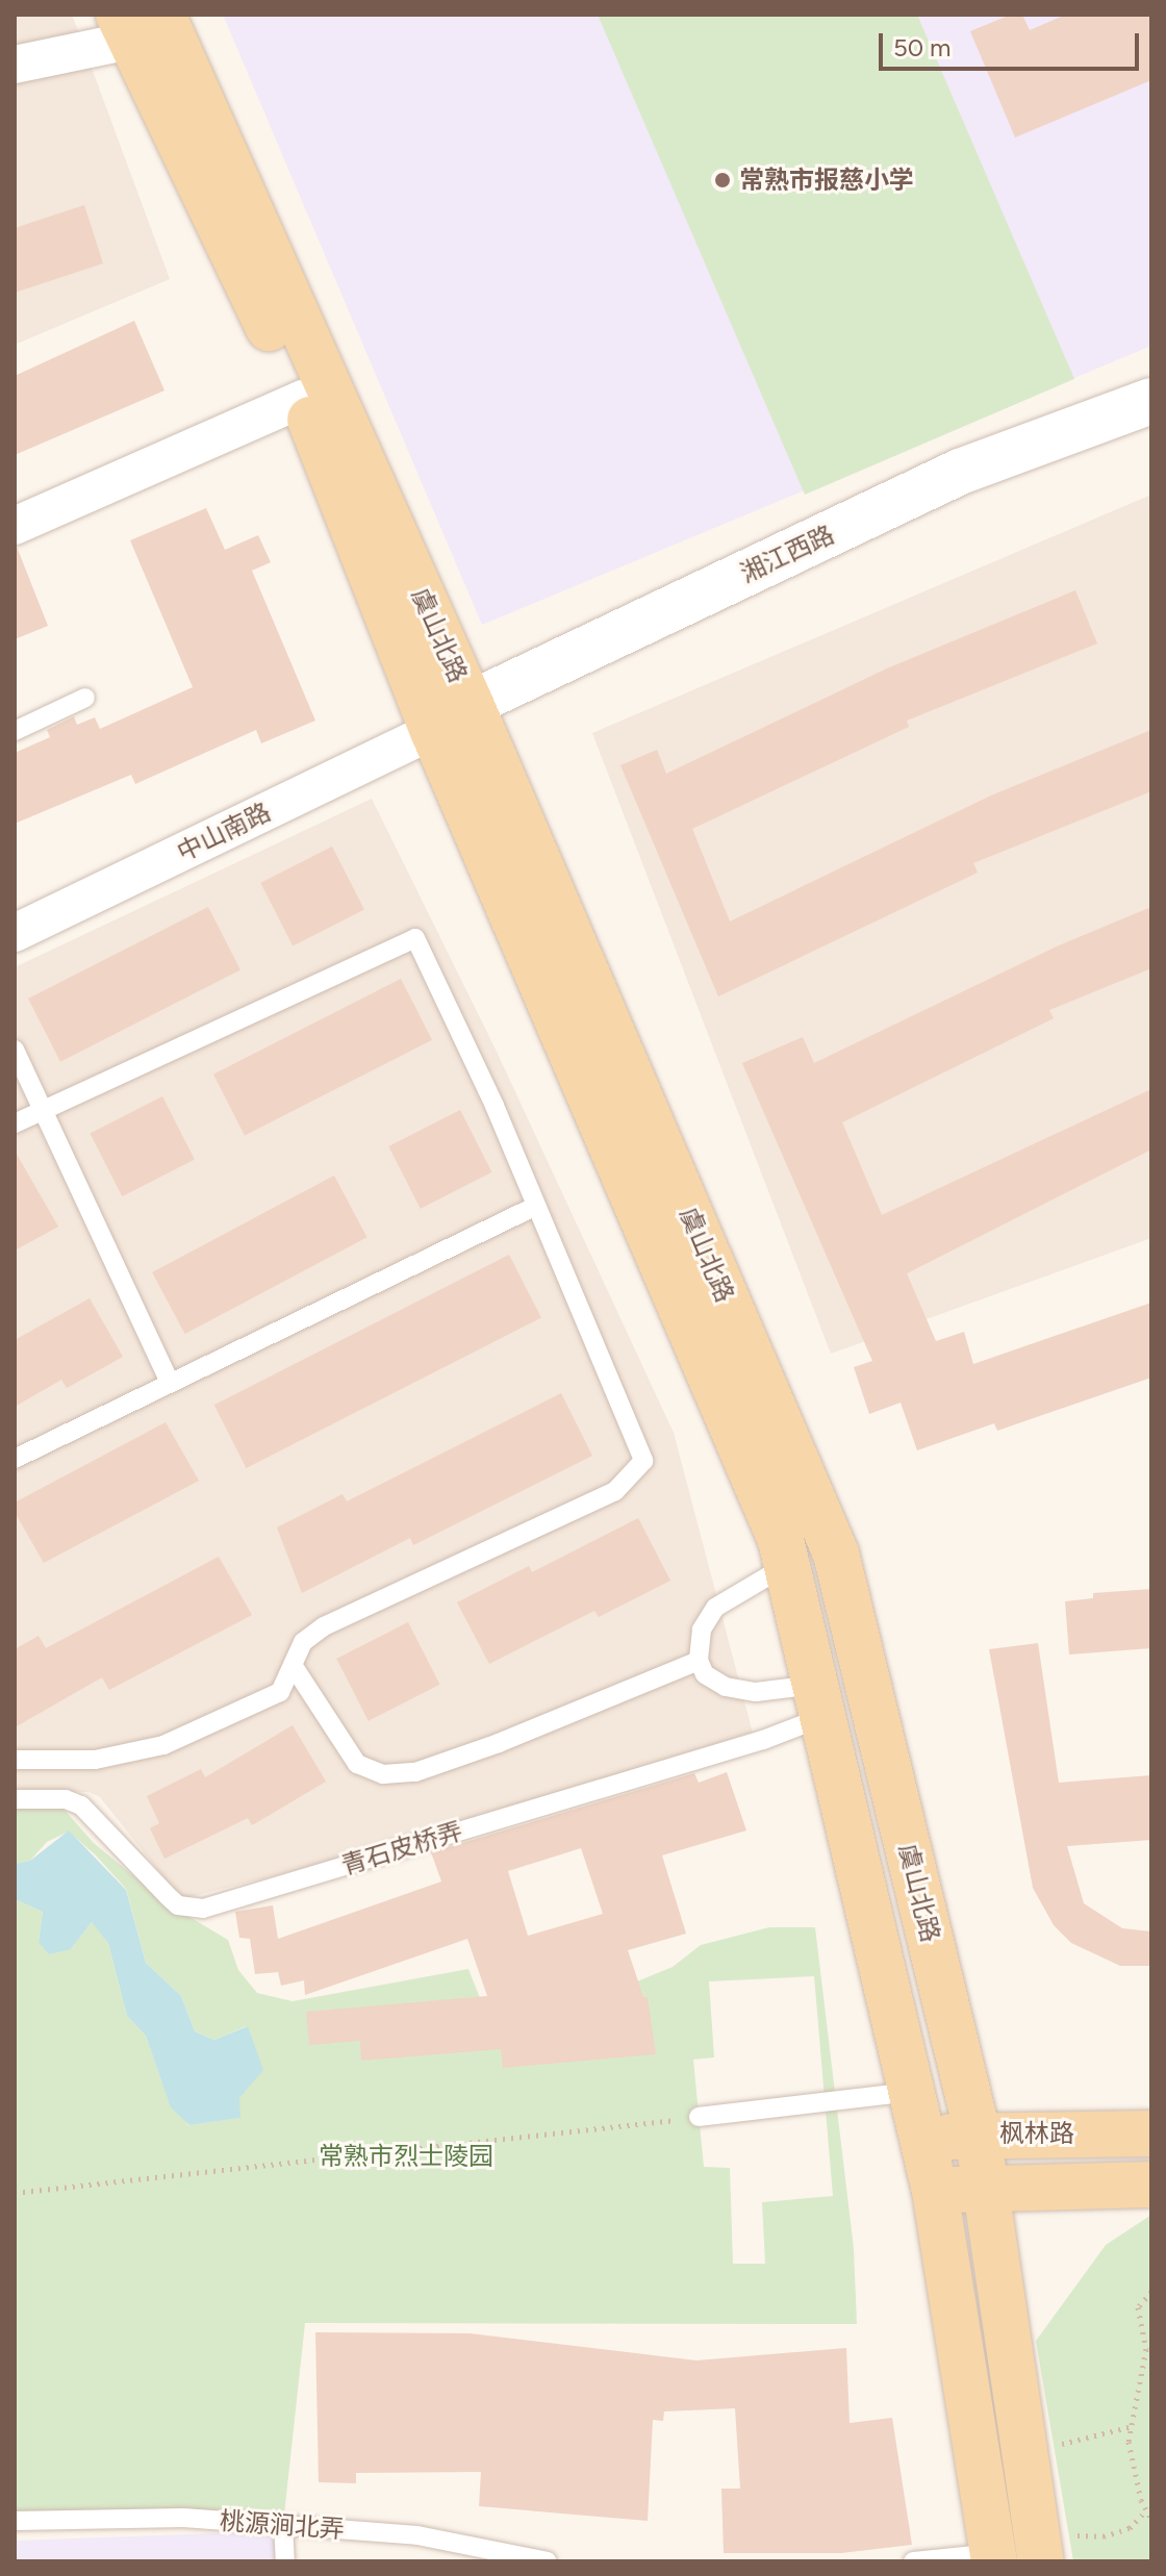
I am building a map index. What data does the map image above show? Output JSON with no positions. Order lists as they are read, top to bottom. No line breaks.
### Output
{"streets":{"main road":["虞山北路","枫林路"],"street":["湘江西路","中山南路"],"lane":["青石皮桥弄","桃源涧北弄"]},"crossings":[["湘江西路","虞山北路"],["湘江西路","中山南路"],["虞山北路","中山南路"],["虞山北路","青石皮桥弄"],["虞山北路","枫林路"]],"parks":["常熟市烈士陵园"],"places":["常熟市报慈小学"],"scale_bar":"50 m"}
